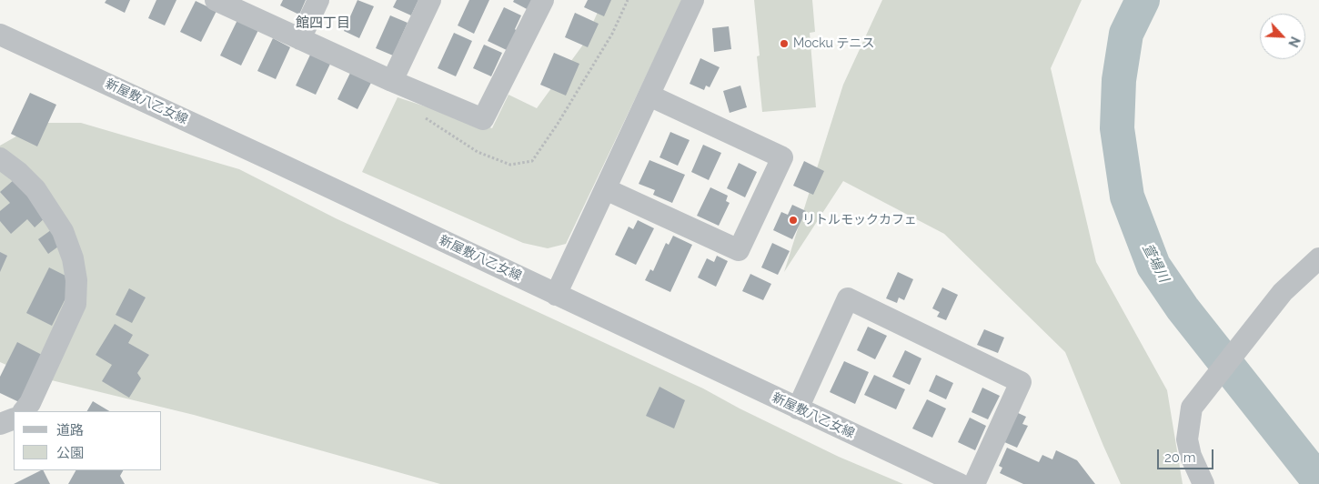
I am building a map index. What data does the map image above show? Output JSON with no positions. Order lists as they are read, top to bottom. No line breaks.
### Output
{"streets":{"street":["新屋敷八乙女線"]},"districts":["館四丁目"],"water":["萱場川"],"places":["Mocku テニス","リトルモックカフェ"],"legend":["道路","公園"],"scale_bar":"20 m","north":"bottom right"}
